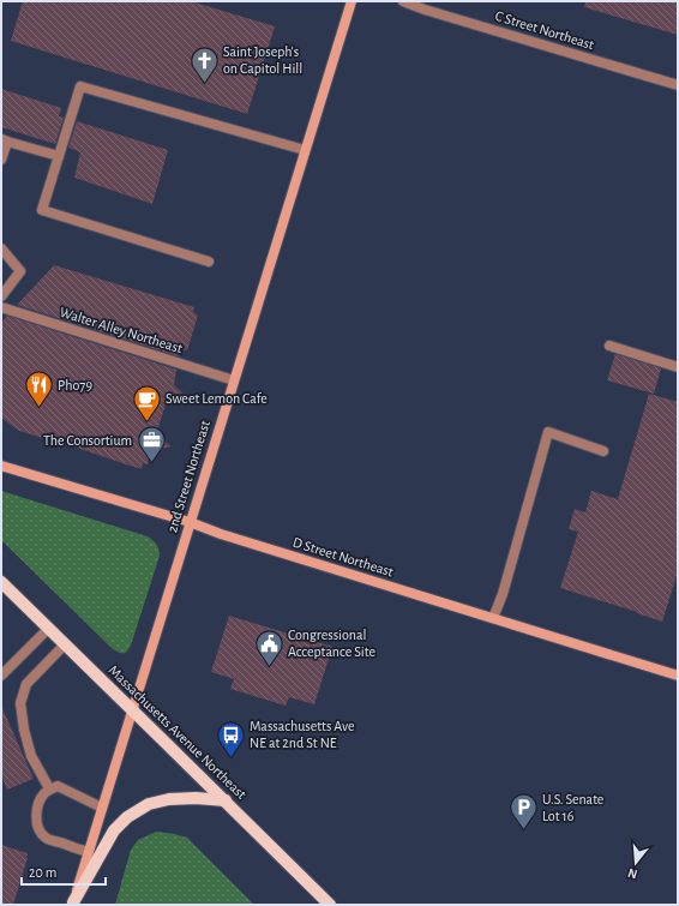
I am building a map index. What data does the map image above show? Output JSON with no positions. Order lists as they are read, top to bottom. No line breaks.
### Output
{"streets":{"main road":["Massachusetts Avenue Northeast"],"street":["C Street Northeast","Walter Alley Northeast","2nd Street Northeast","D Street Northeast"]},"crossings":[["Walter Alley Northeast","2nd Street Northeast"],["2nd Street Northeast","D Street Northeast"],["2nd Street Northeast","Massachusetts Avenue Northeast"]],"places":{"church":["Saint Joseph's on Capitol Hill"],"restaurant":["Pho79"],"cafe":["Sweet Lemon Cafe"],"office":["The Consortium"],"public building":["Congressional Acceptance Site"],"bus stop":["Massachusetts Ave NE at 2nd St NE"],"parking":["U.S. Senate Lot 16"]},"scale_bar":"20 m","north":"bottom"}
